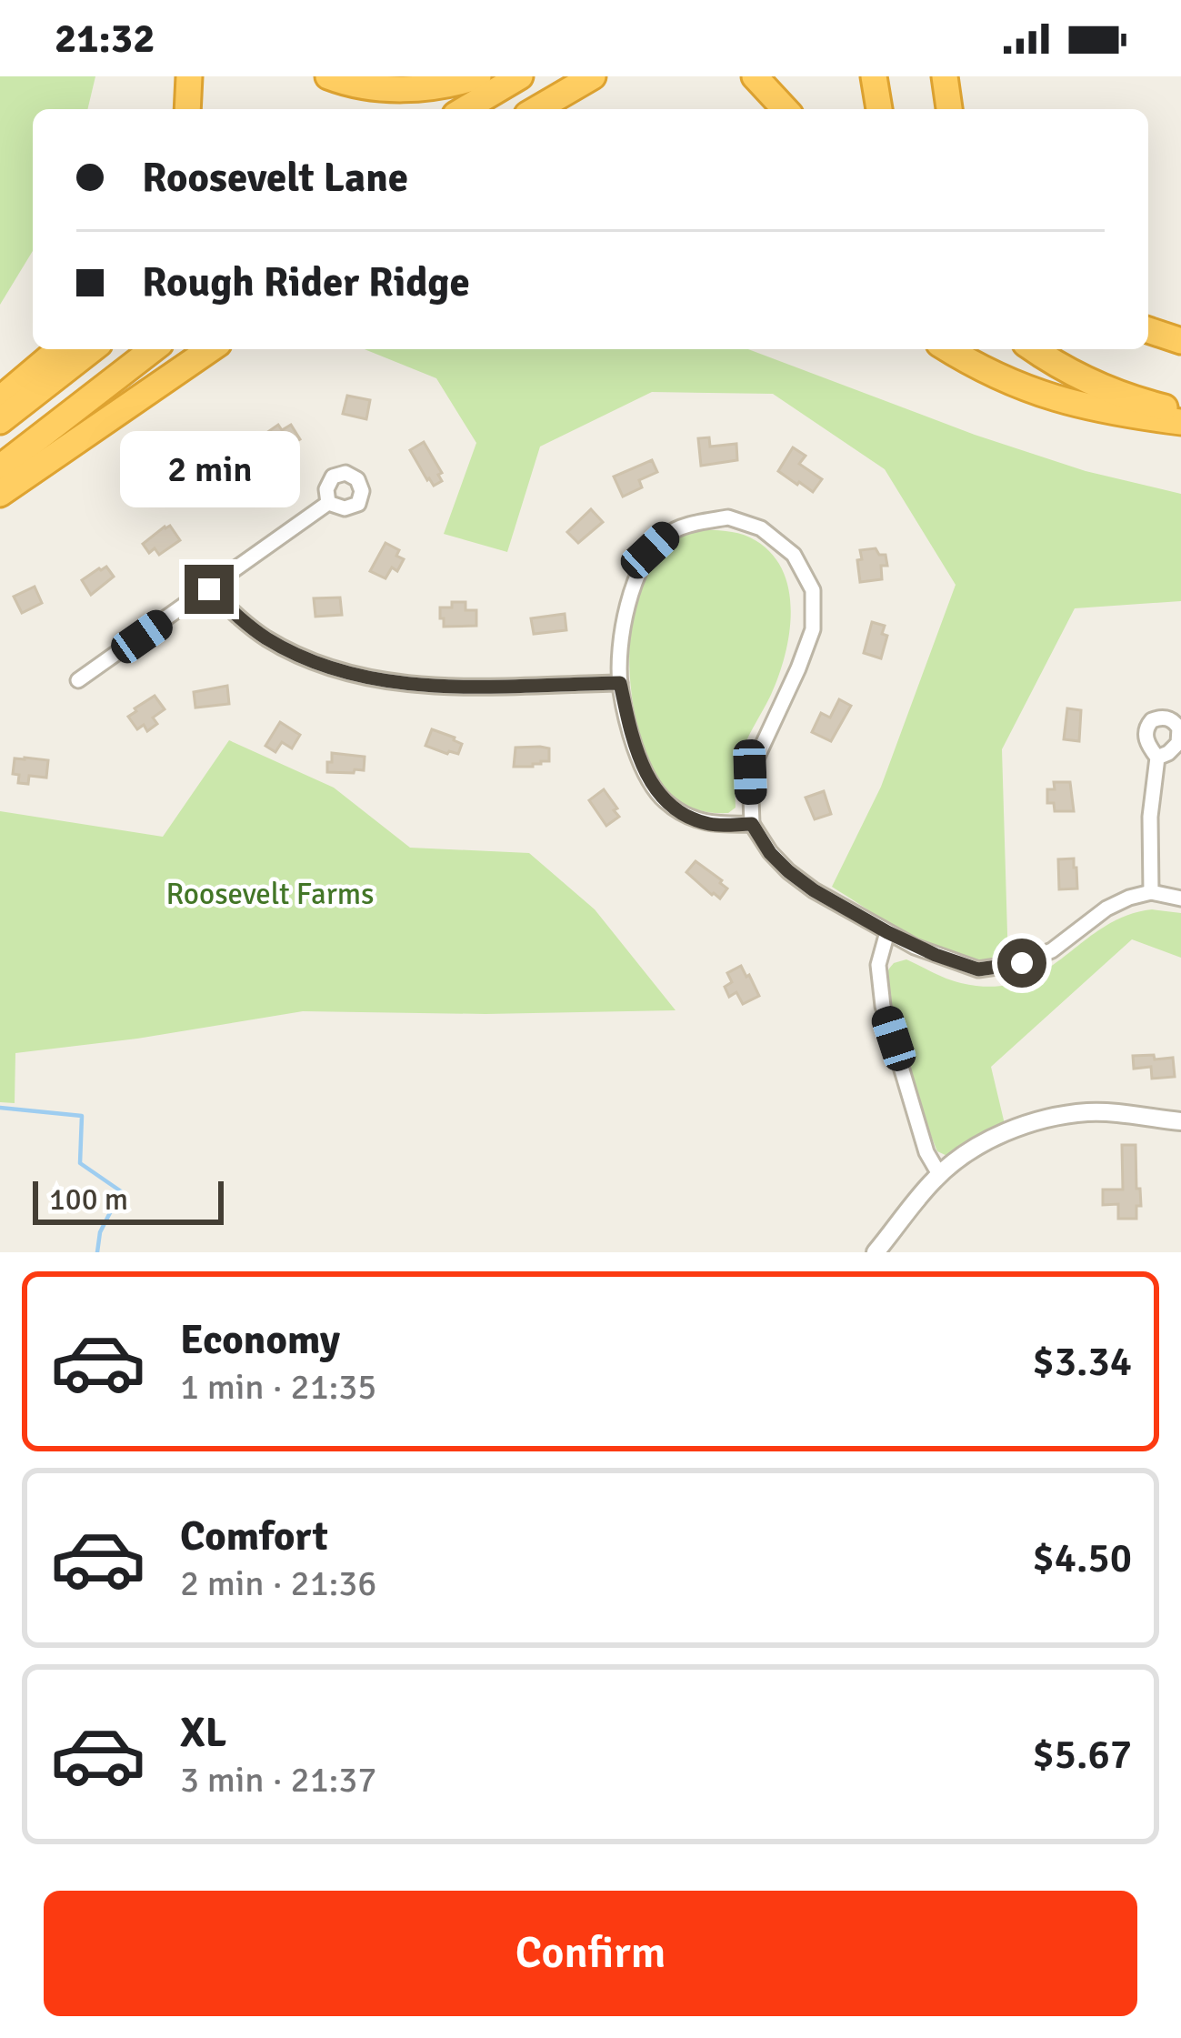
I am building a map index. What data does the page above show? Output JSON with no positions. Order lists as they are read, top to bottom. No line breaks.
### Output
{"parks":["Roosevelt Farms"],"scale_bar":"100 m","page":{"status":"21:32","banner":["Roosevelt Lane","Rough Rider Ridge"],"bubble":"2 min","scale":"100 m","list":[{"name":"Economy","note":"1 min · 21:35","value":"$3.34"},{"name":"Comfort","note":"2 min · 21:36","value":"$4.50"},{"name":"XL","note":"3 min · 21:37","value":"$5.67"}],"buttons":"Confirm"}}
